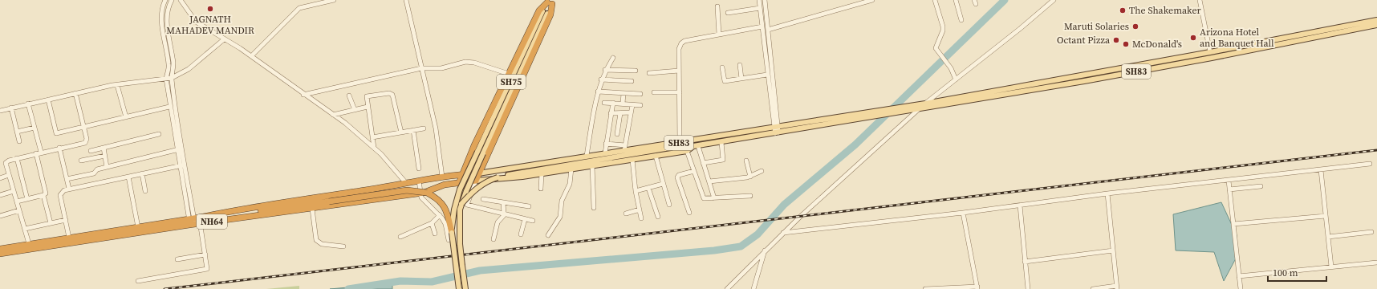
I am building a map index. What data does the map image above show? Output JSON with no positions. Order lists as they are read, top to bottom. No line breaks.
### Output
{"streets":{"highway":["NH64"],"main road":["SH83","SH75"]},"crossings":[["SH83","NH64"]],"places":["JAGNATH MAHADEV MANDIR","The Shakemaker","Maruti Solaries","Arizona Hotel and Banquet Hall","Octant Pizza","McDonald's"],"scale_bar":"100 m"}
